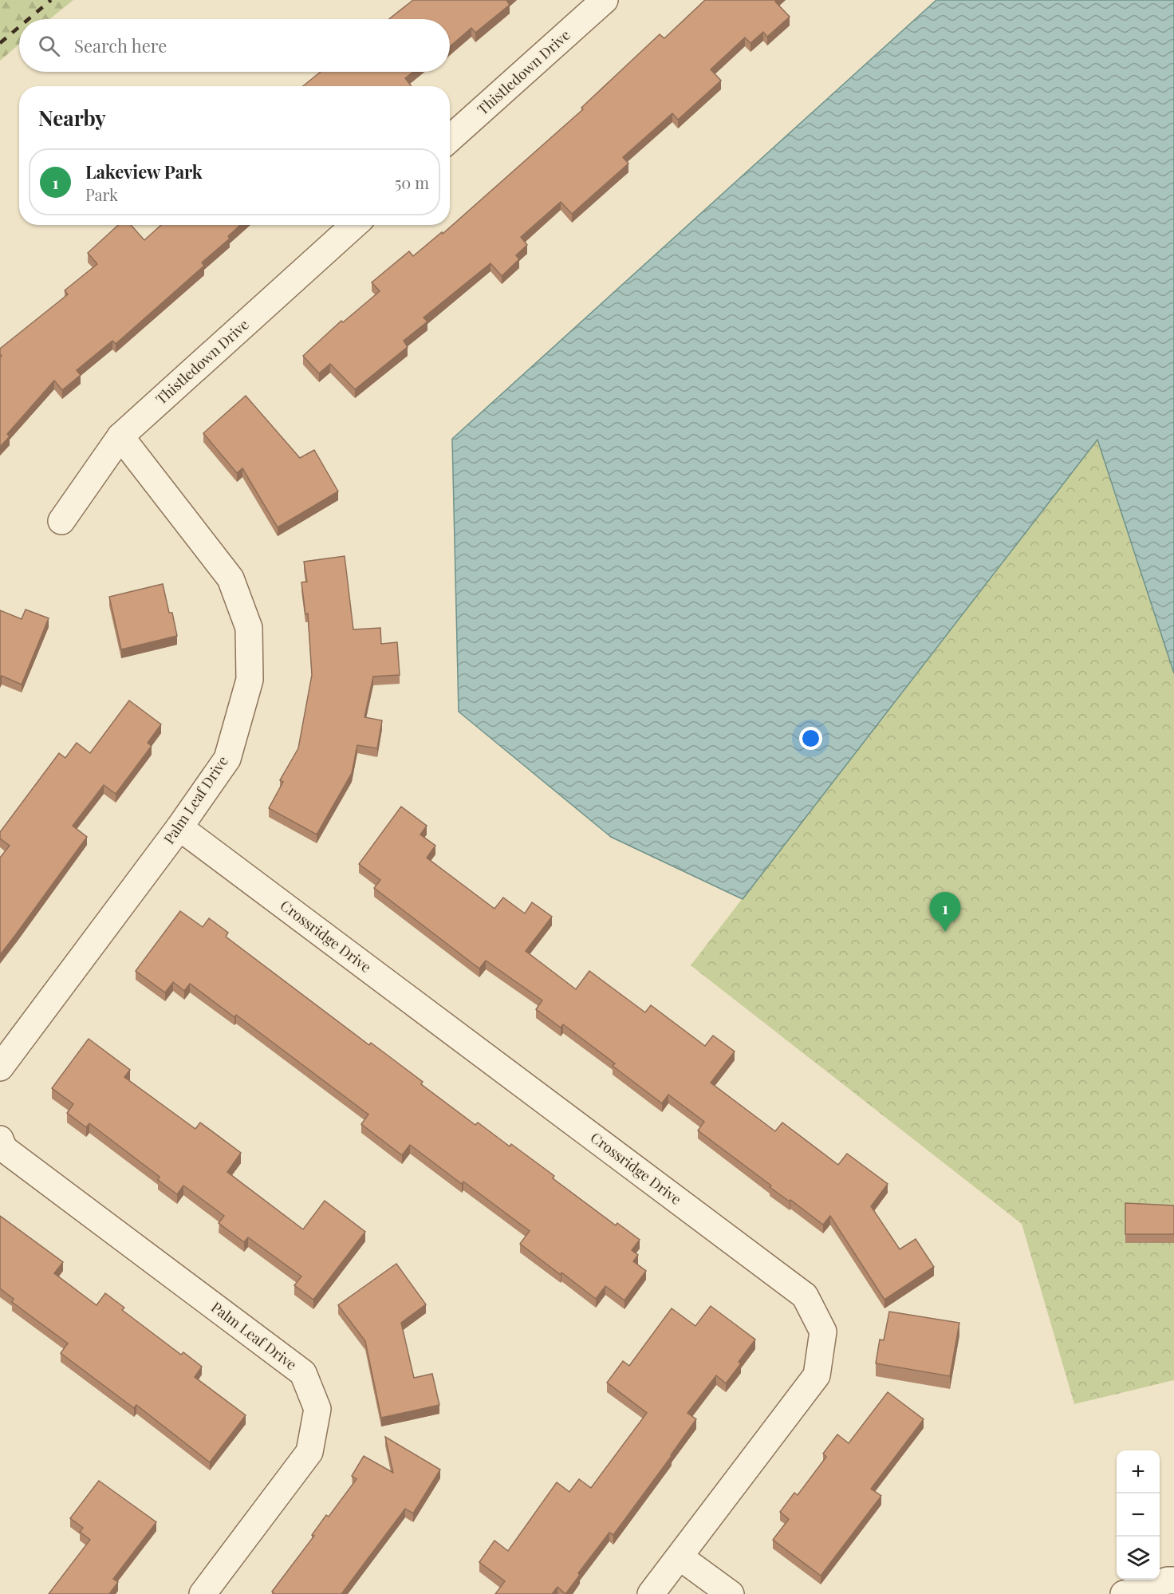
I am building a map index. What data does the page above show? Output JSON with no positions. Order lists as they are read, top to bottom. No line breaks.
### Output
{"streets":{"street":["Thistledown Drive","Palm Leaf Drive","Crossridge Drive"]},"crossings":[["Thistledown Drive","Palm Leaf Drive"],["Palm Leaf Drive","Crossridge Drive"]],"page":{"search":"Search here","heading":"Nearby","list":[{"mark":"1","name":"Lakeview Park","note":"Park","value":"50 m"}],"pins":"1","map_buttons":["+","−"]}}
